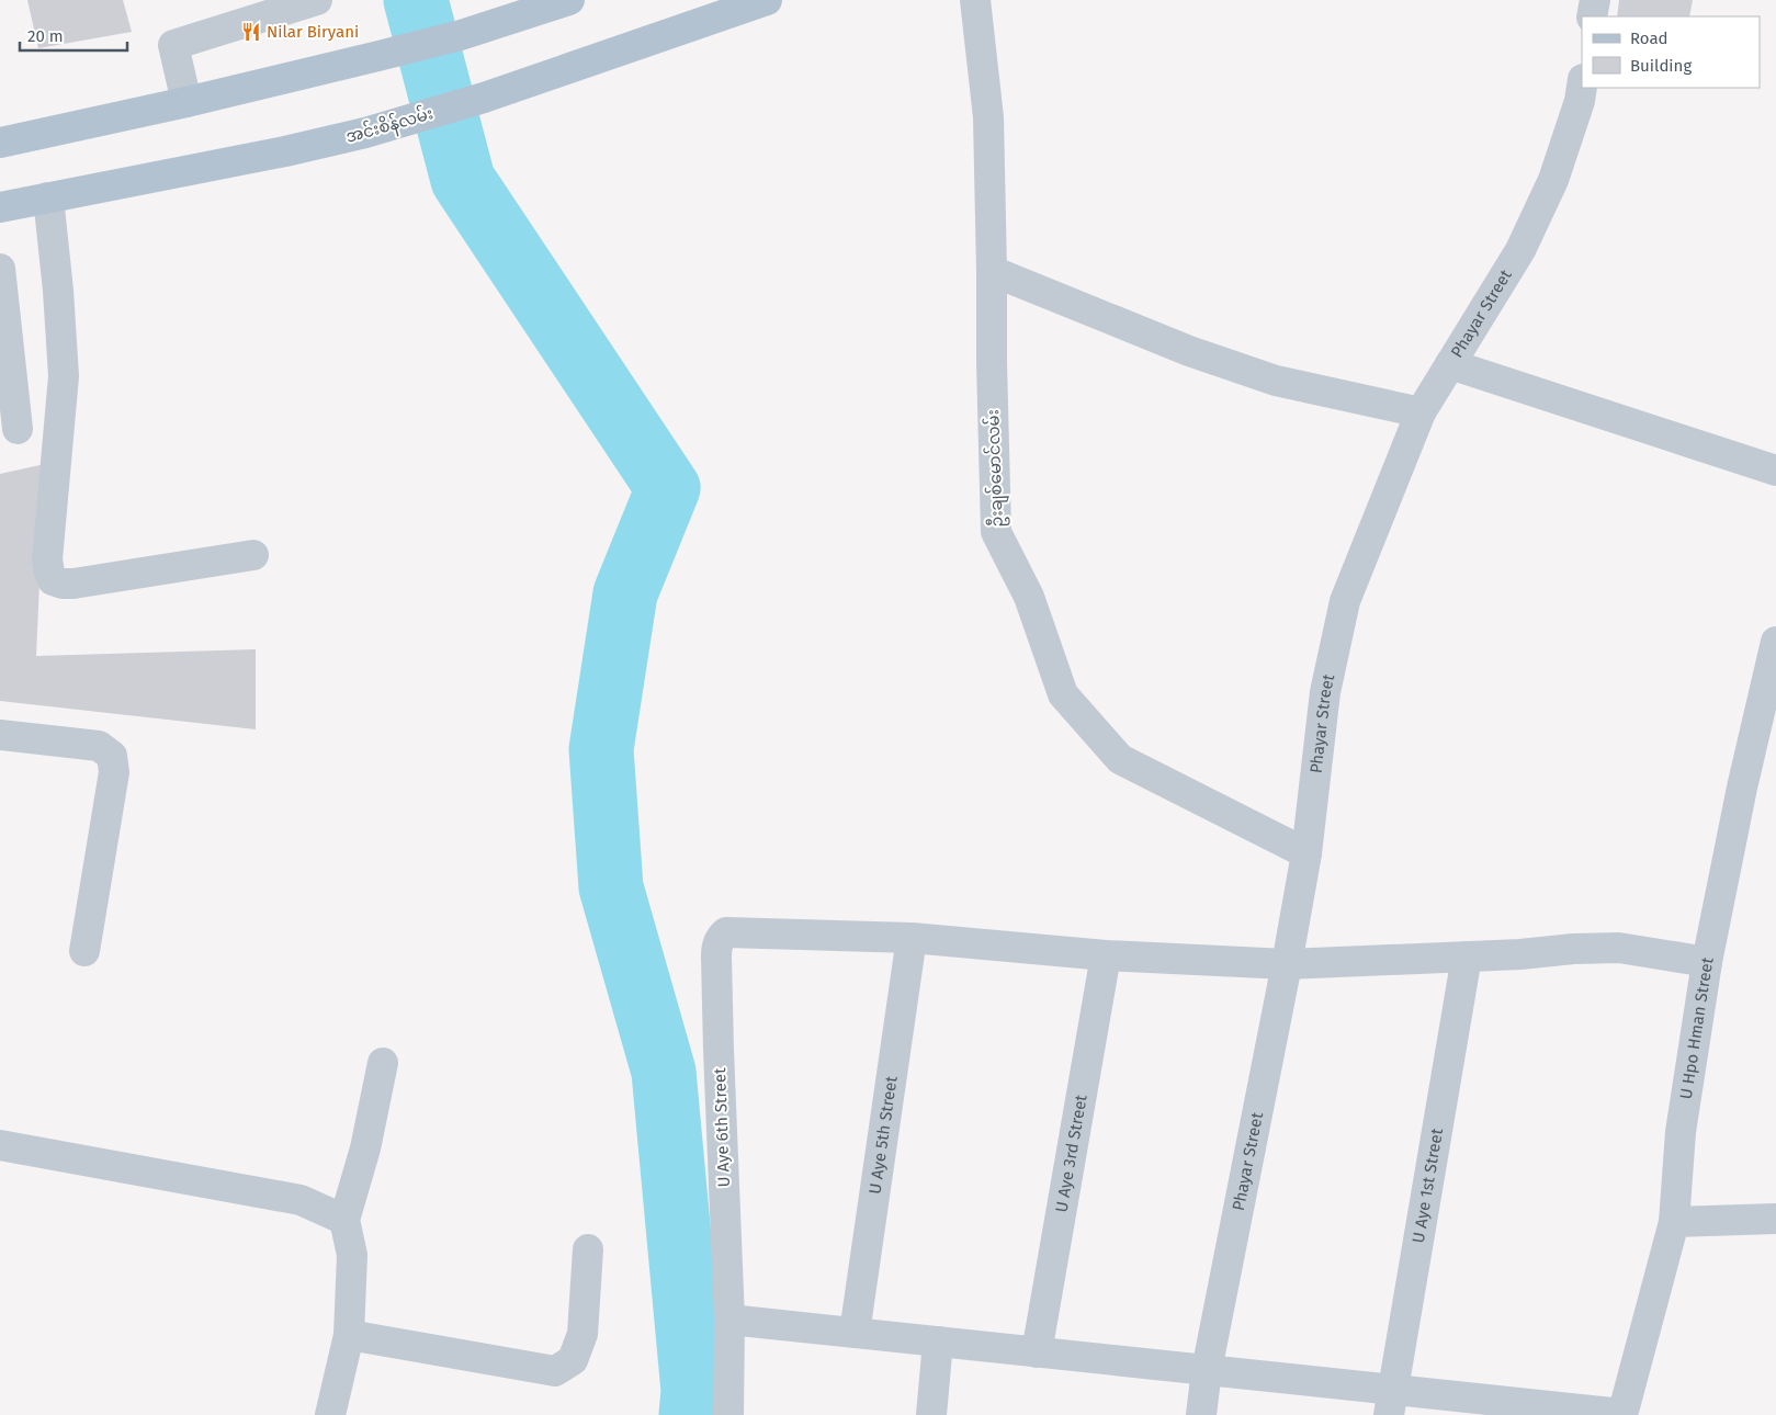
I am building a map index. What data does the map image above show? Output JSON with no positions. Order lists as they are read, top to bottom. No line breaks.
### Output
{"streets":{"main road":["အင်းစိန်လမ်း"],"street":["Phayar Street","ဦးချစ်မောင်လမ်း","U Hpo Hman Street","U Aye 6th Street","U Aye 5th Street","U Aye 3rd Street","U Aye 1st Street"]},"crossings":[["Phayar Street","ဦးချစ်မောင်လမ်း"],["U Aye 6th Street","U Aye 5th Street"]],"places":{"restaurant":["Nilar Biryani"]},"legend":["Road","Building"],"scale_bar":"20 m"}
